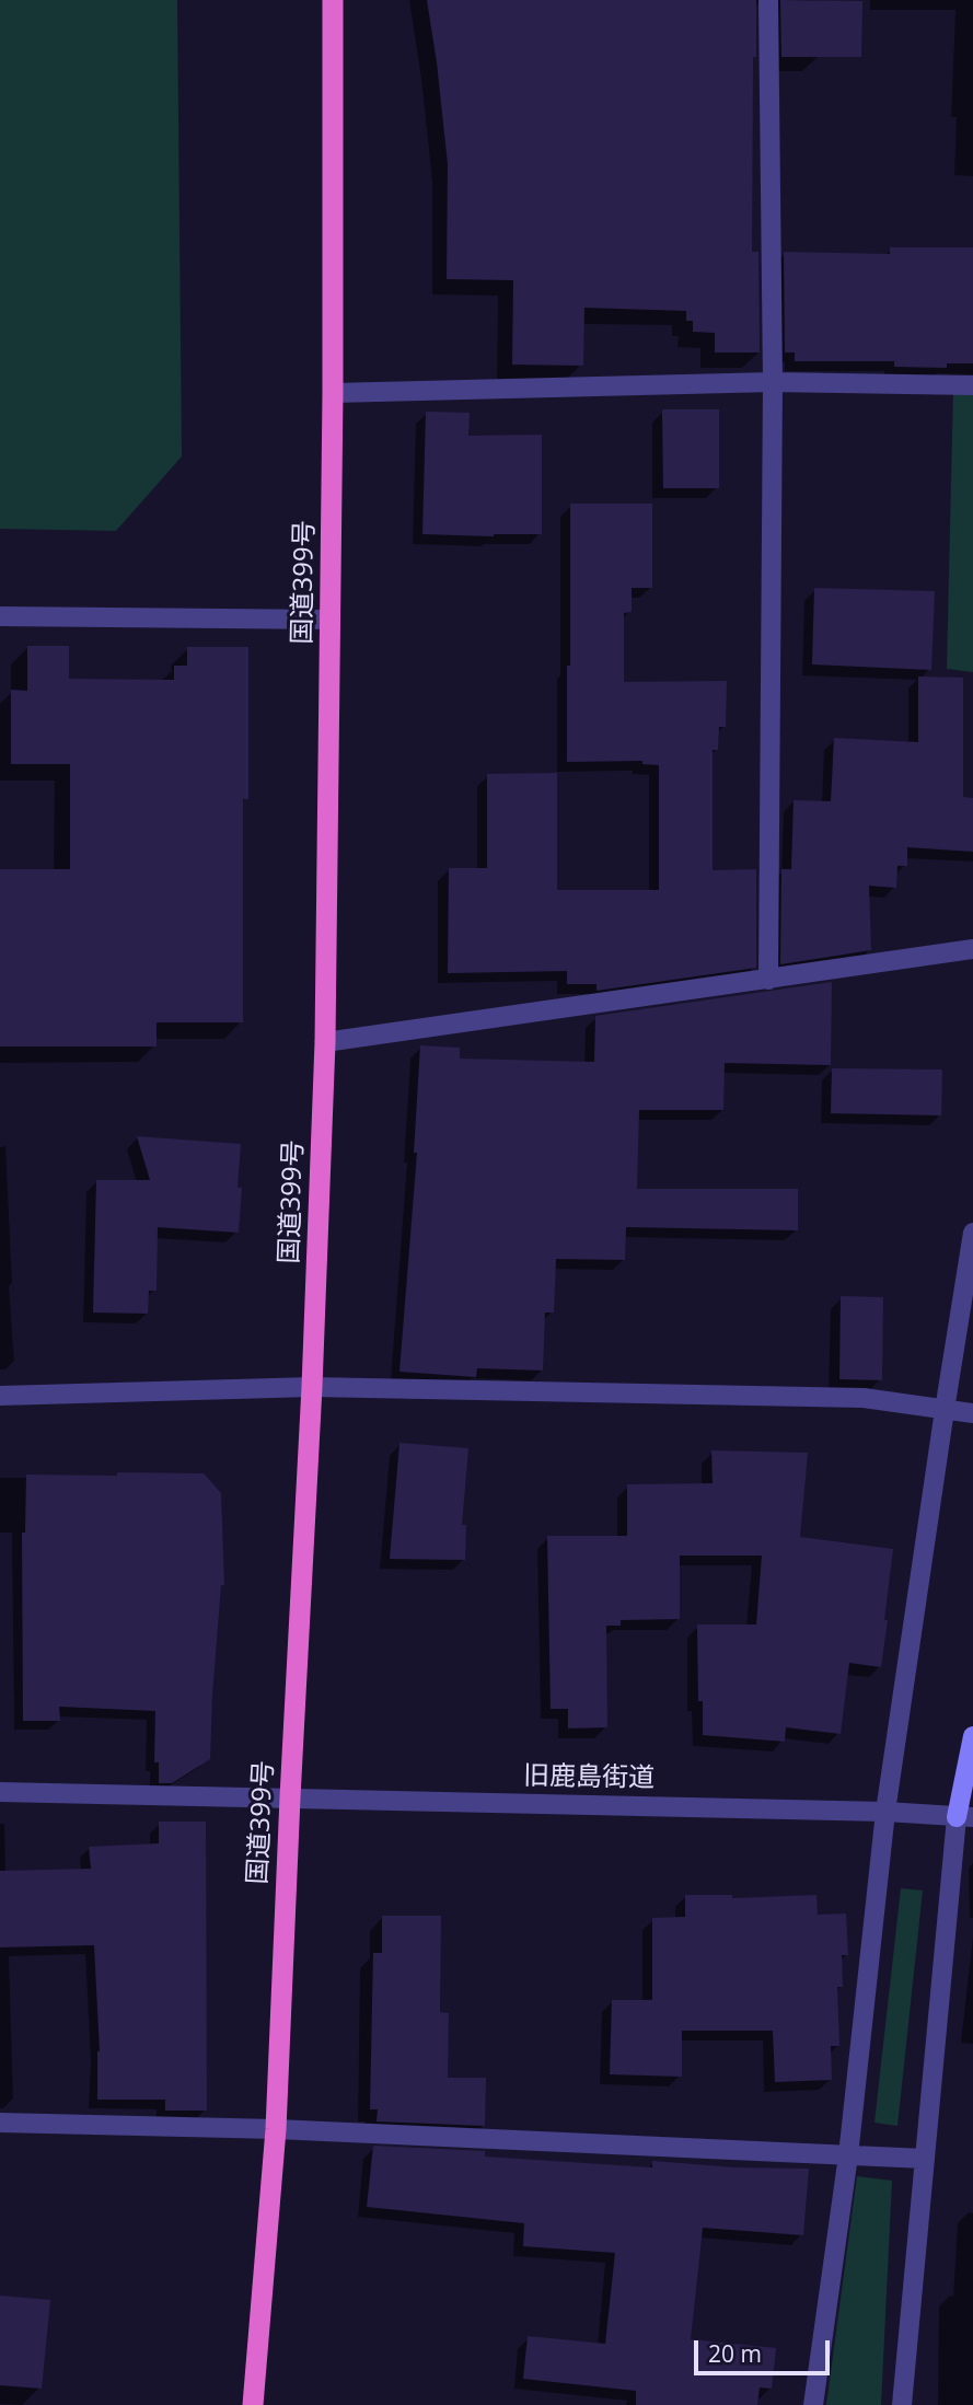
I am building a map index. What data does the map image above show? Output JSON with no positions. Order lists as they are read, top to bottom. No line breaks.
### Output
{"streets":{"highway":["国道399号"],"street":["旧鹿島街道"]},"crossings":[["国道399号","旧鹿島街道"]],"scale_bar":"20 m"}
